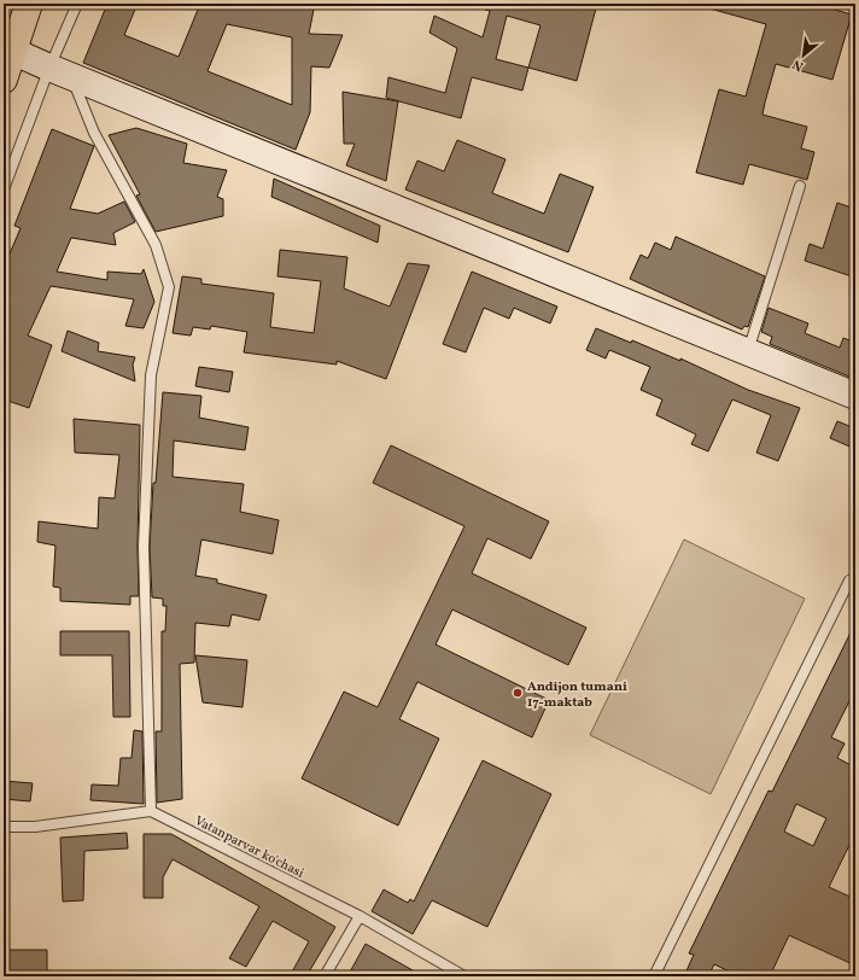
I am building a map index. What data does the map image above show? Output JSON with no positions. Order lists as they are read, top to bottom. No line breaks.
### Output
{"streets":{"lane":["Vatanparvar ko'chasi"]},"places":["Andijon tumani 17-maktab"],"north":"bottom left"}
